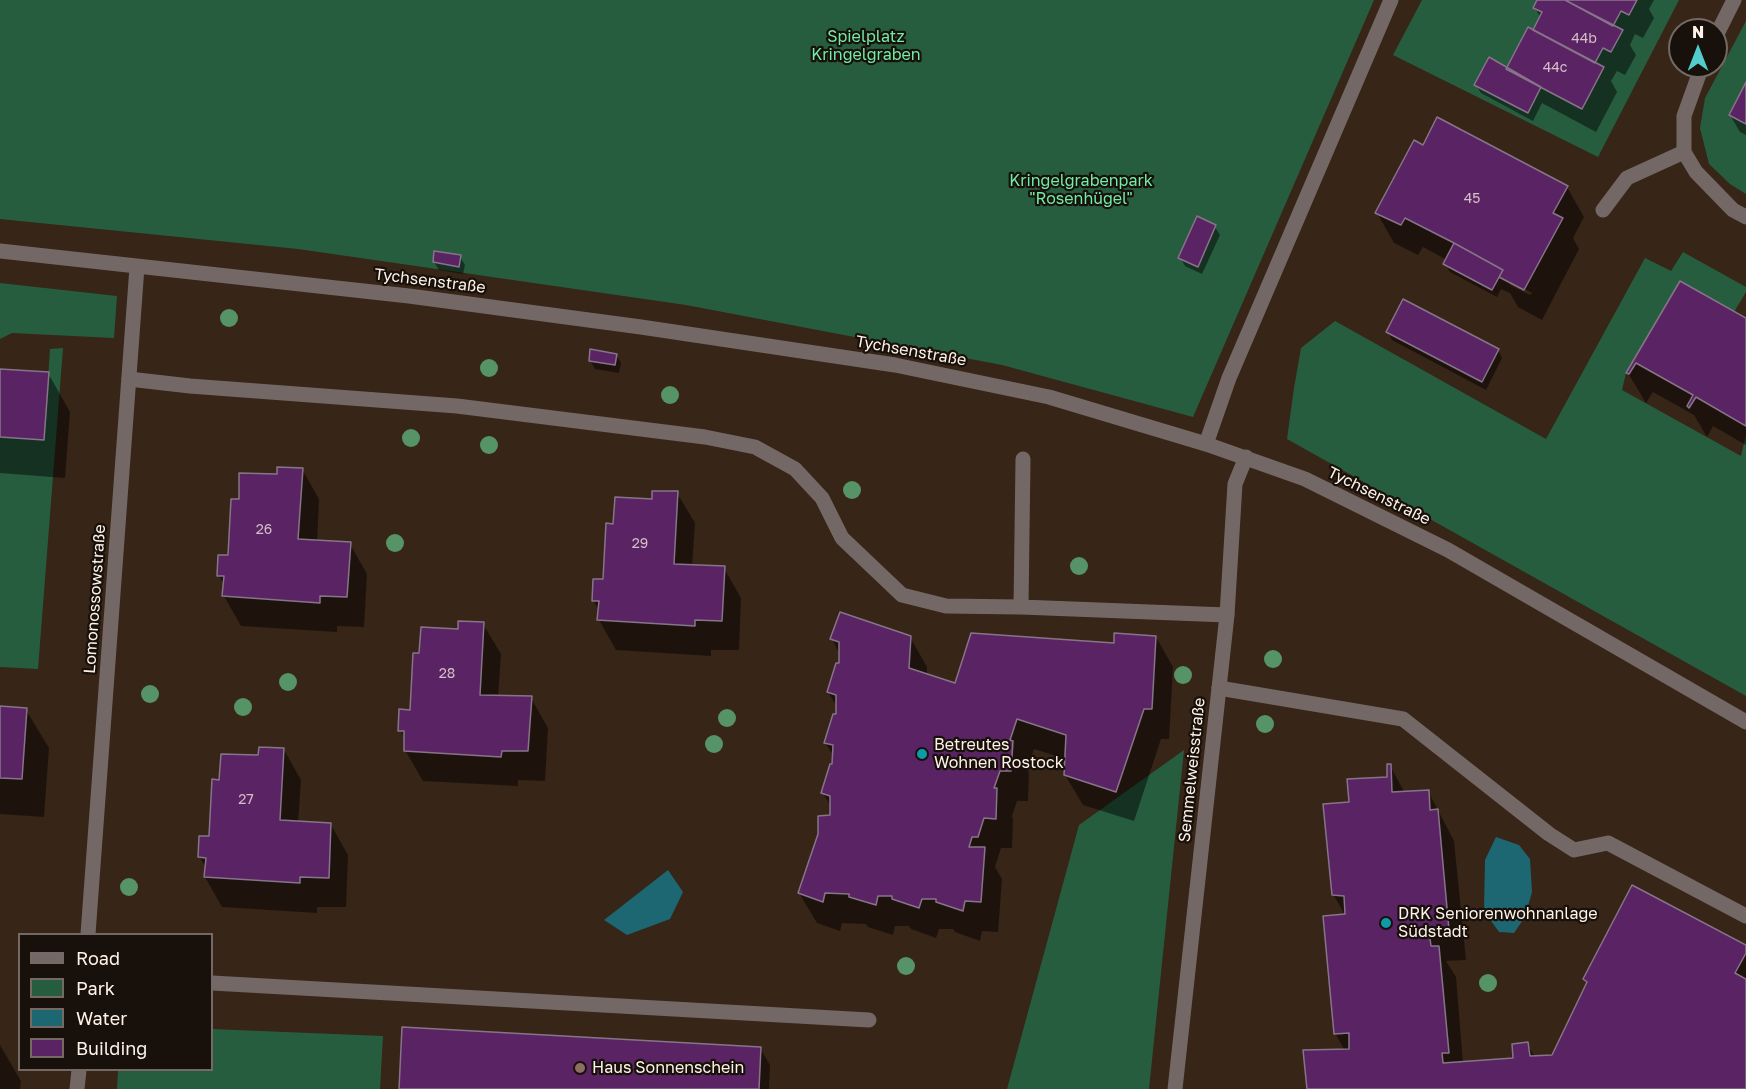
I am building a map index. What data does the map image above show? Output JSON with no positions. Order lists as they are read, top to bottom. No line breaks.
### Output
{"streets":{"street":["Tychsenstraße","Lomonossowstraße","Semmelweisstraße"]},"crossings":[["Tychsenstraße","Lomonossowstraße"],["Tychsenstraße","Semmelweisstraße"]],"parks":["Spielplatz Kringelgraben","Kringelgrabenpark \"Rosenhügel\""],"places":["Betreutes Wohnen Rostock","DRK Seniorenwohnanlage Südstadt","Haus Sonnenschein"],"house_numbers":["44b","44c","45","26","29","28","27"],"legend":["Road","Park","Water","Building"],"north":"top"}
